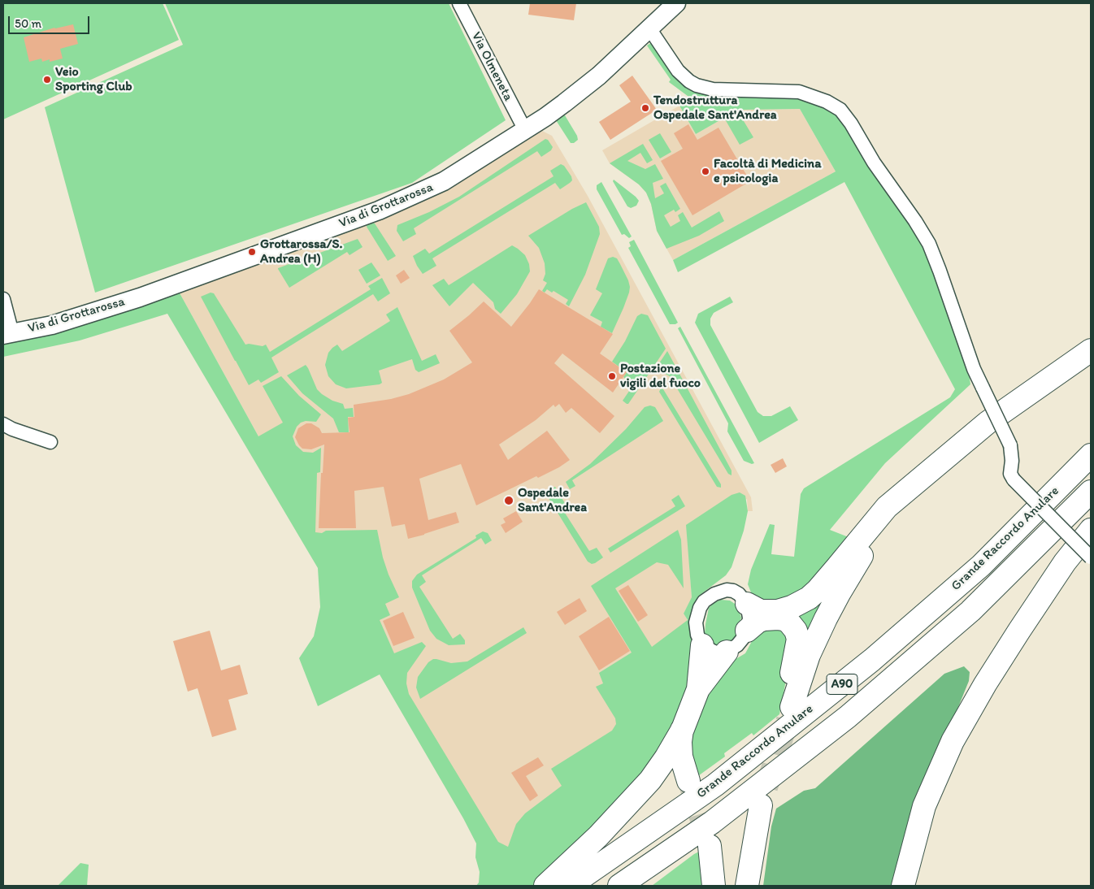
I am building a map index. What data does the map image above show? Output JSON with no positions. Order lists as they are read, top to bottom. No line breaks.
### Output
{"streets":{"highway":["Grande Raccordo Anulare","A90"],"street":["Via Olmeneta","Via di Grottarossa"]},"crossings":[["Via Olmeneta","Via di Grottarossa"]],"places":["Veio Sporting Club","Tendostruttura Ospedale Sant'Andrea","Facoltà di Medicina e psicologia","Grottarossa/S. Andrea (H)","Postazione vigili del fuoco","Ospedale Sant'Andrea"],"scale_bar":"50 m"}
